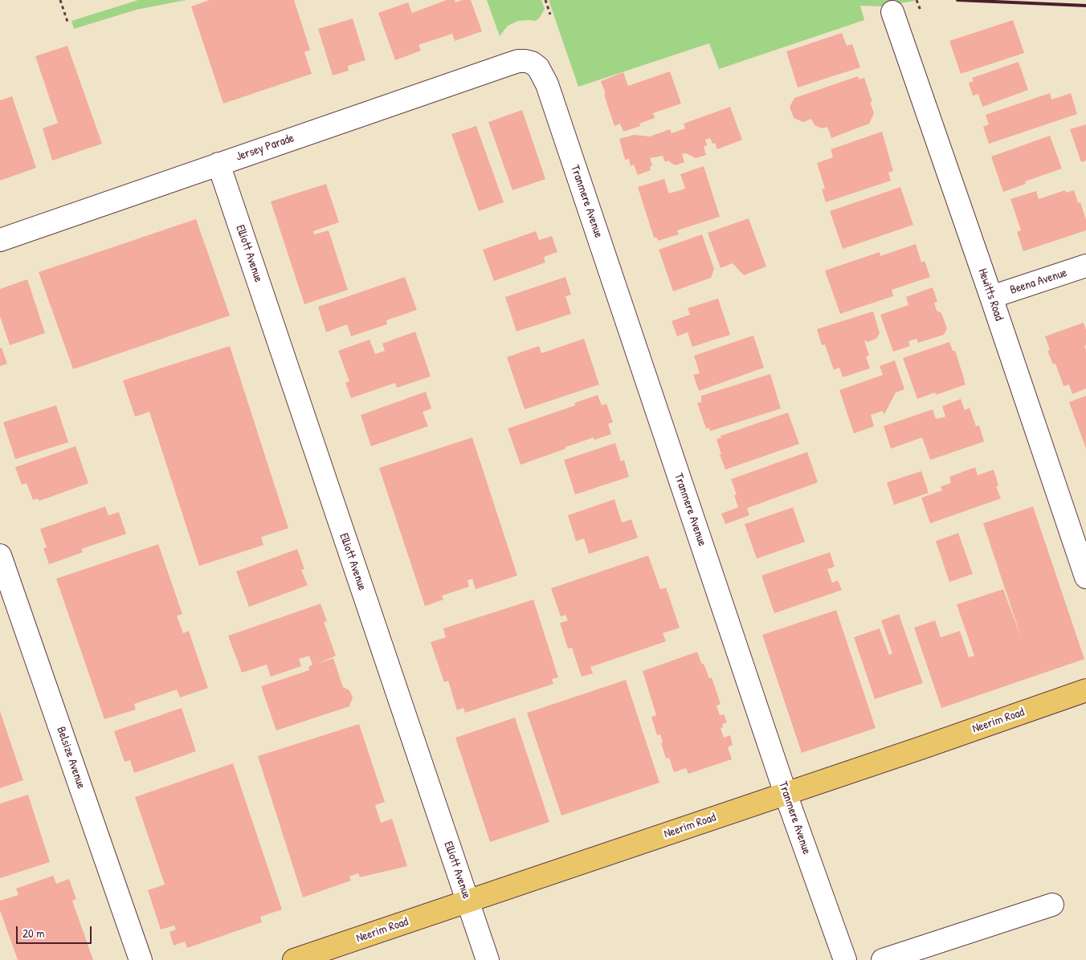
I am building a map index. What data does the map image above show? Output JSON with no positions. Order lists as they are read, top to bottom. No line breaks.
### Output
{"streets":{"main road":["Neerim Road"],"street":["Jersey Parade","Tranmere Avenue","Elliott Avenue","Beena Avenue","Hewitts Road","Belsize Avenue"]},"crossings":[["Jersey Parade","Tranmere Avenue"],["Jersey Parade","Elliott Avenue"],["Tranmere Avenue","Neerim Road"],["Elliott Avenue","Neerim Road"],["Beena Avenue","Hewitts Road"]],"scale_bar":"20 m"}
